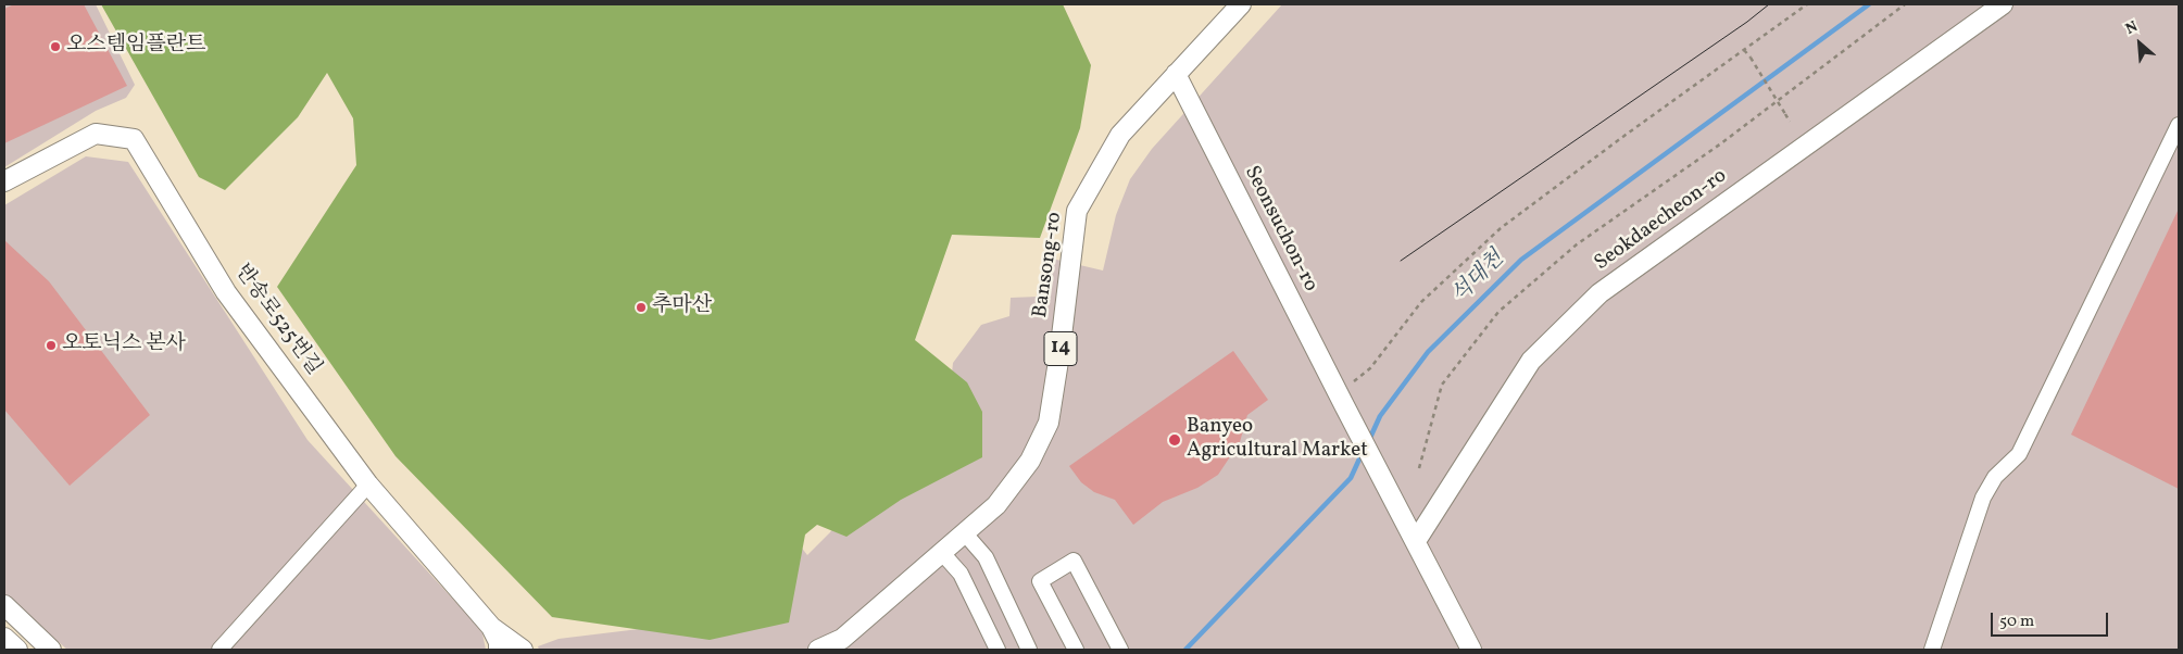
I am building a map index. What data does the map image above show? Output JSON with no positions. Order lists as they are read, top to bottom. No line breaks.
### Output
{"streets":{"main road":["Seokdaecheon-ro","Seonsuchon-ro","Bansong-ro","반송로525번길","14"]},"crossings":[["Seokdaecheon-ro","Seonsuchon-ro"],["Seonsuchon-ro","Bansong-ro"]],"water":["석대천"],"places":["오스템임플란트","추마산","오토닉스 본사","Banyeo Agricultural Market"],"scale_bar":"50 m","north":"top left"}
